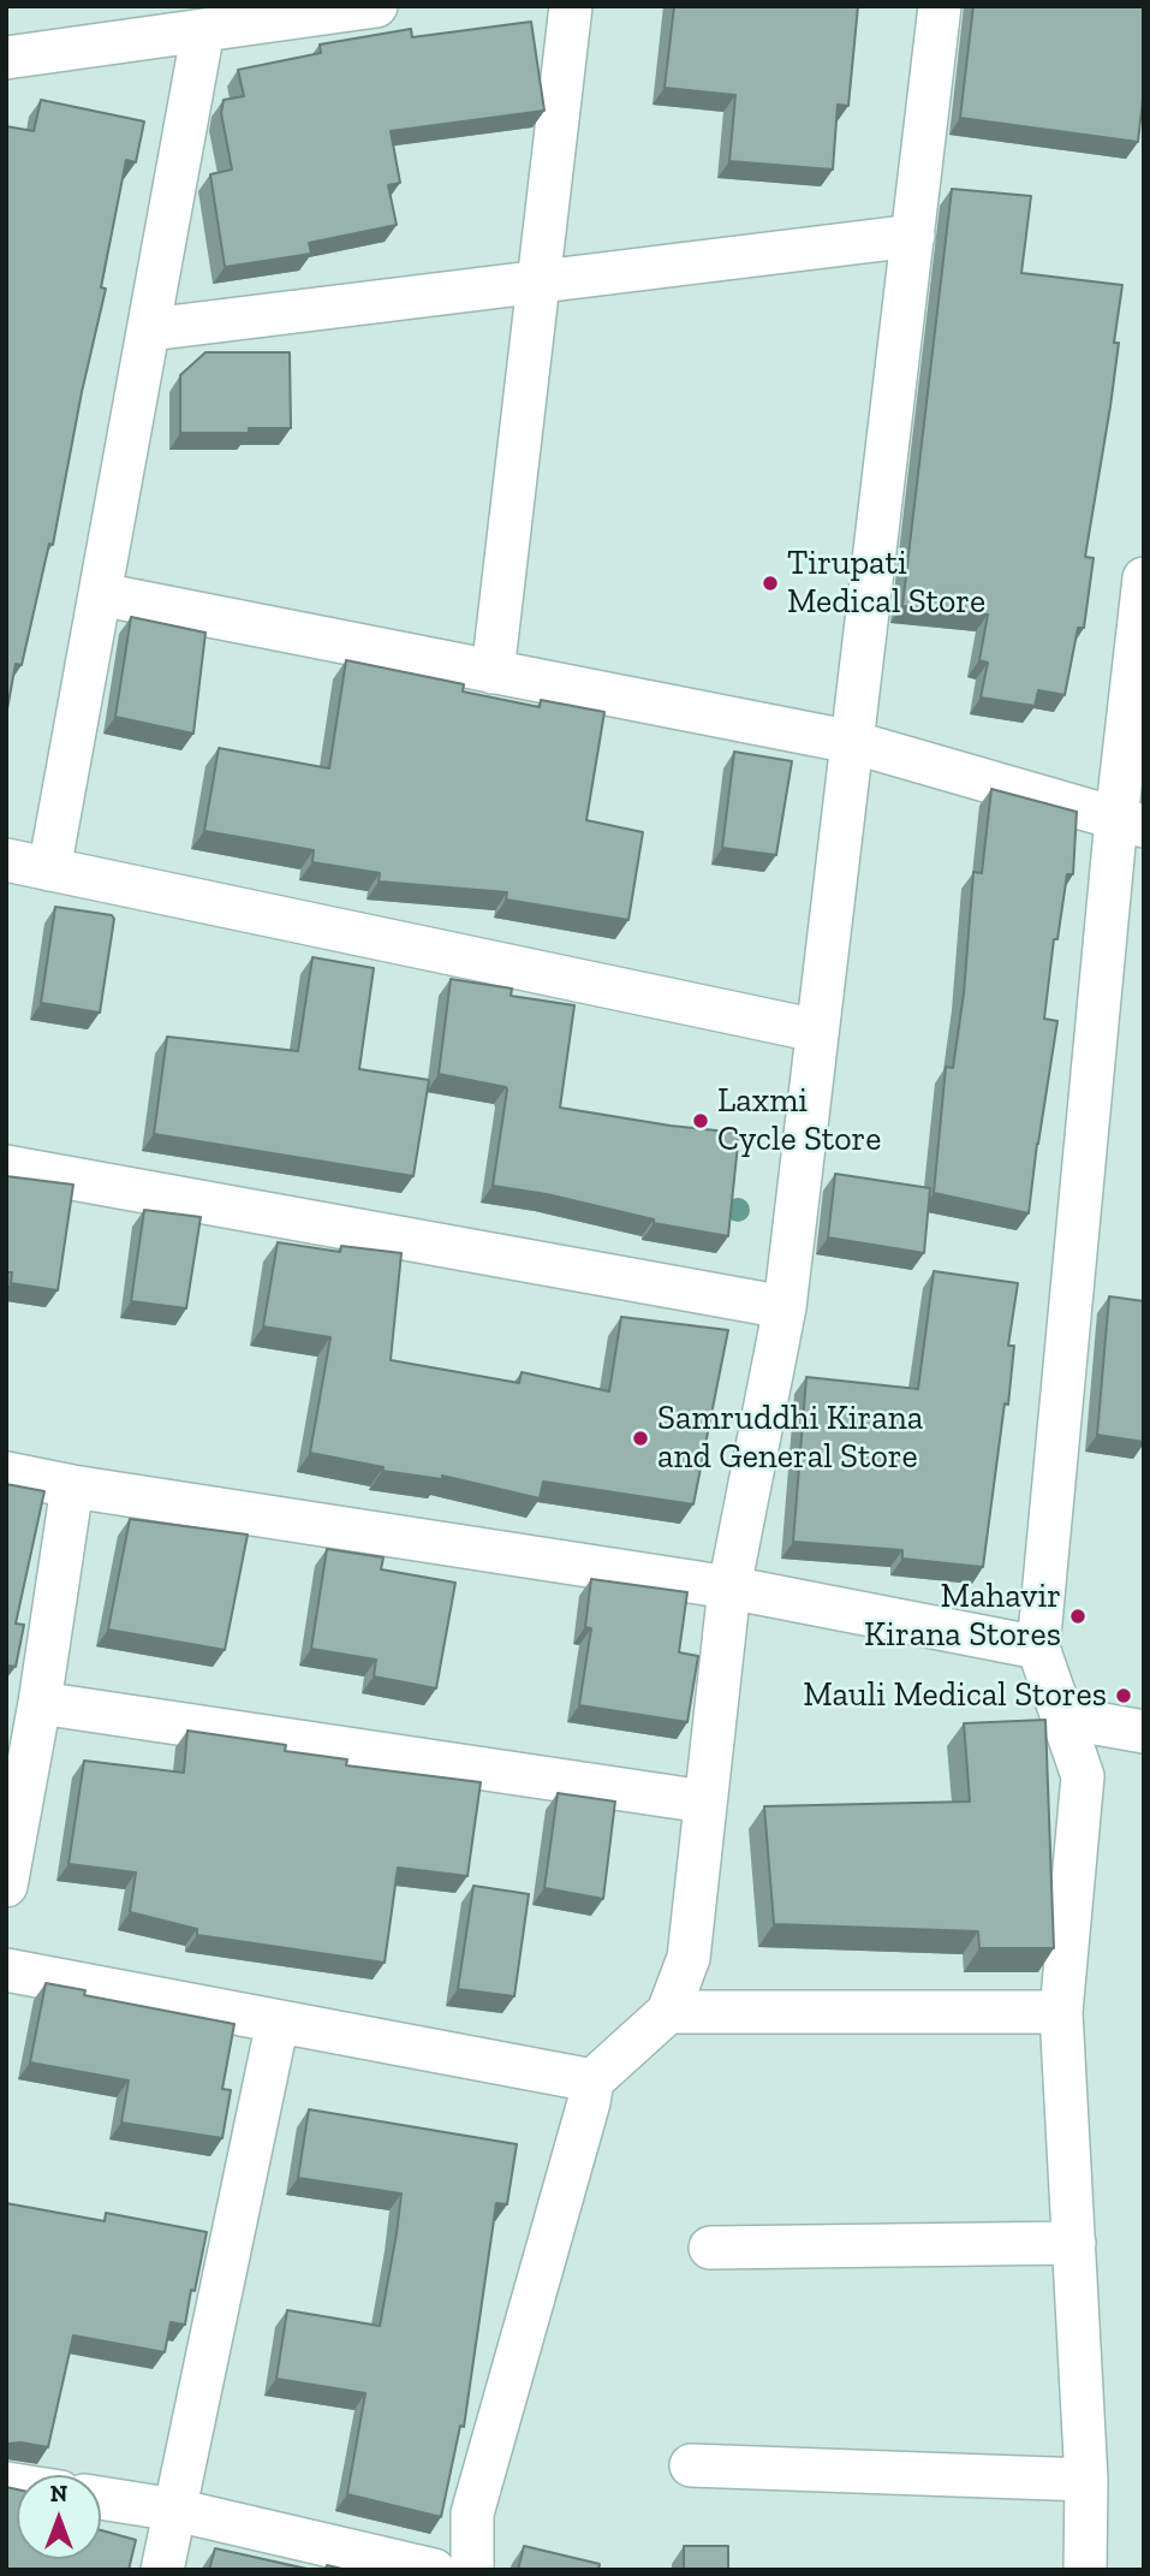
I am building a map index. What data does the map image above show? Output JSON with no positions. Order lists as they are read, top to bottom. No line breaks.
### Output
{"places":["Tirupati Medical Store","Laxmi Cycle Store","Samruddhi Kirana and General Store","Mahavir Kirana Stores","Mauli Medical Stores"],"north":"top"}
